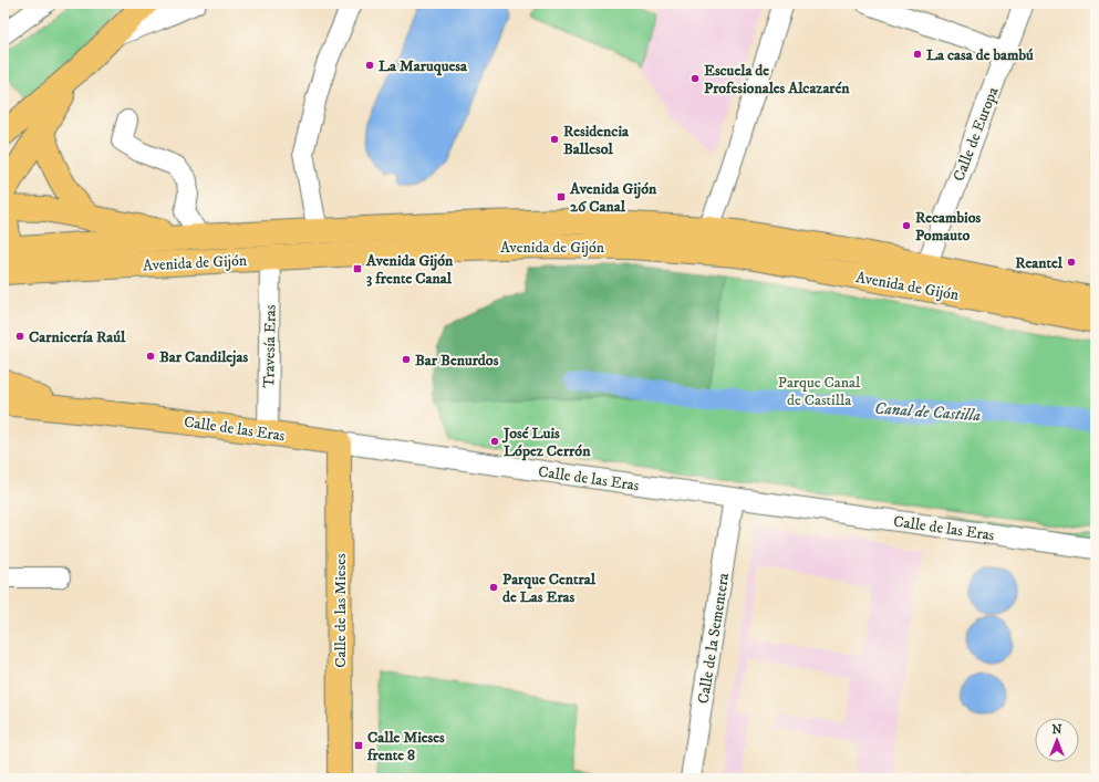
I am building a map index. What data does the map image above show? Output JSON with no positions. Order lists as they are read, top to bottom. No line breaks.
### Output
{"streets":{"main road":["Avenida de Gijón","Calle de las Eras","Calle de las Mieses"],"street":["Calle de Europa","Travesía Eras","Calle de la Sementera"]},"crossings":[["Calle de Europa","Avenida de Gijón"],["Avenida de Gijón","Travesía Eras"],["Travesía Eras","Calle de las Eras"],["Calle de las Eras","Calle de las Mieses"],["Calle de las Eras","Calle de la Sementera"]],"water":["Canal de Castilla"],"parks":["Parque Canal de Castilla"],"places":{"other":["La casa de bambú","La Maruquesa","Escuela de Profesionales Alcazarén","Residencia Ballesol","Recambios Pomauto","Reantel","Carnicería Raúl","Bar Candilejas","Bar Benurdos","José Luis López Cerrón","Parque Central de Las Eras"],"transit":["Avenida Gijón 26 Canal","Avenida Gijón 3 frente Canal","Calle Mieses frente 8"]},"north":"top"}
